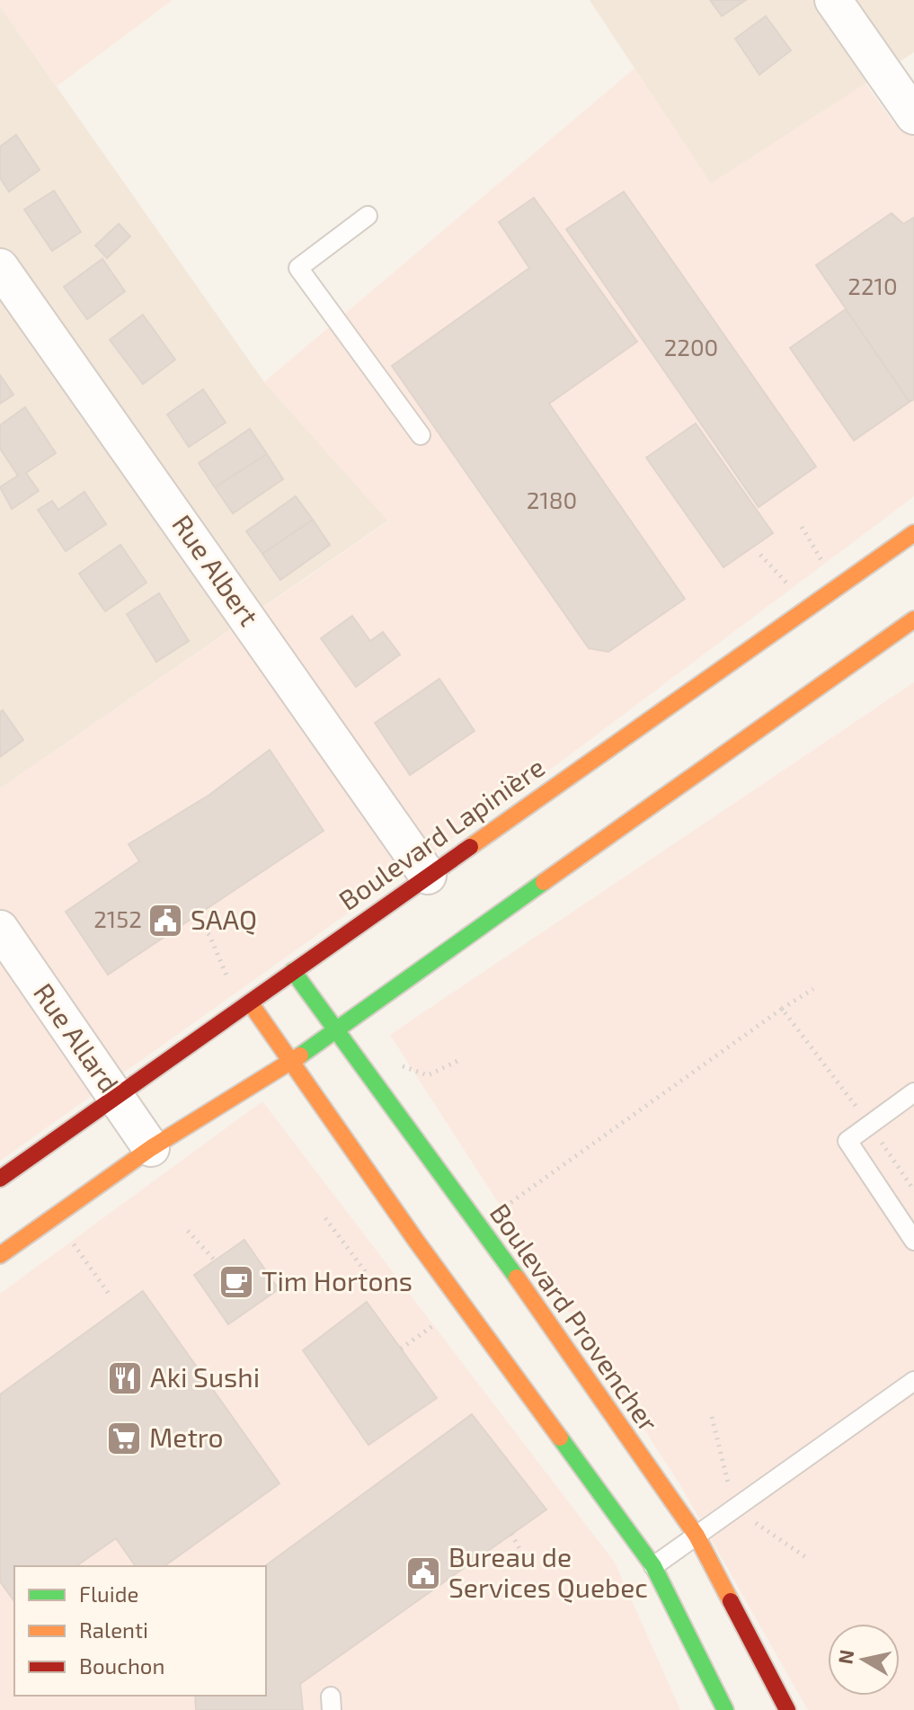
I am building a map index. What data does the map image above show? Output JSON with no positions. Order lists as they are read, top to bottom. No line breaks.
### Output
{"streets":{"main road":["Boulevard Lapinière","Boulevard Provencher"],"street":["Rue Albert","Rue Allard"]},"crossings":[["Rue Albert","Boulevard Lapinière"],["Boulevard Lapinière","Rue Allard"],["Boulevard Lapinière","Boulevard Provencher"]],"places":{"public building":["SAAQ","Bureau de Services Quebec"],"cafe":["Tim Hortons"],"restaurant":["Aki Sushi"],"supermarket":["Metro"]},"house_numbers":["2210","2200","2180","2152"],"legend":["Fluide","Ralenti","Bouchon"],"north":"left"}
